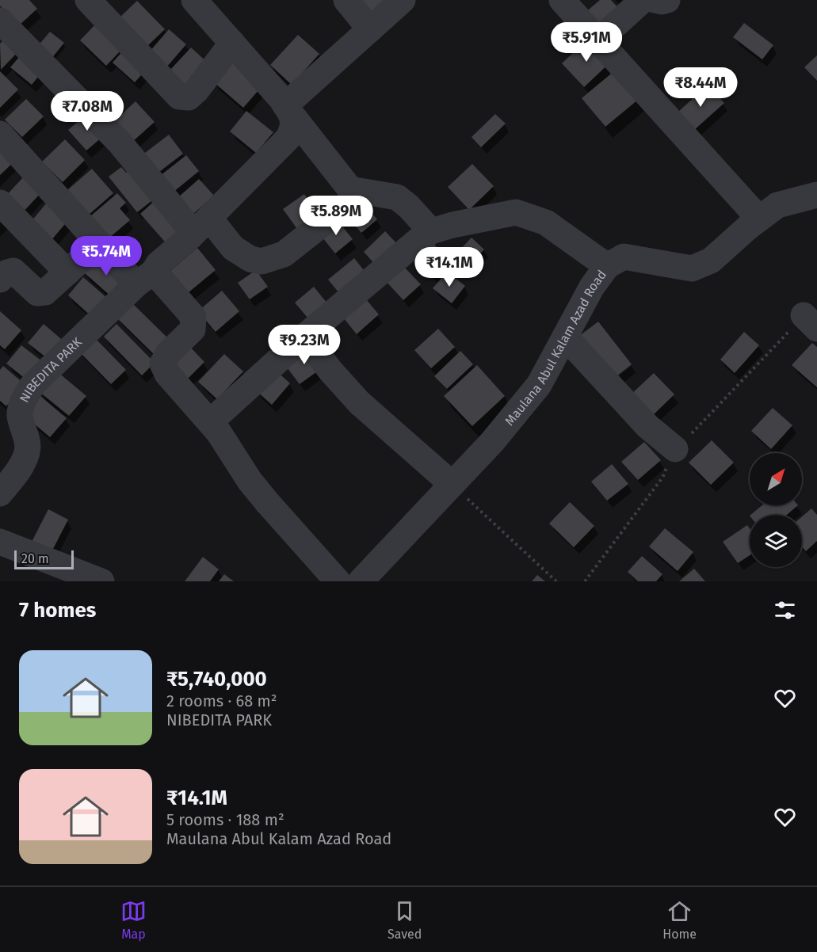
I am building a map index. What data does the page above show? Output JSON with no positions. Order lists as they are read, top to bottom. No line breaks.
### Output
{"streets":{"street":["Maulana Abul Kalam Azad Road","NIBEDITA PARK"]},"scale_bar":"20 m","north":"top right","page":{"price":["₹5.91M","₹8.44M","₹7.08M","₹5.89M","₹5.74M","₹14.1M","₹9.23M"],"scale":"20 m","heading":"7 homes","list":[{"name":"₹5,740,000","note":"2 rooms · 68 m² · NIBEDITA PARK"},{"name":"₹14.1M","note":"5 rooms · 188 m² · Maulana Abul Kalam Azad Road"}],"tabs":["Map","Saved","Home"]}}
